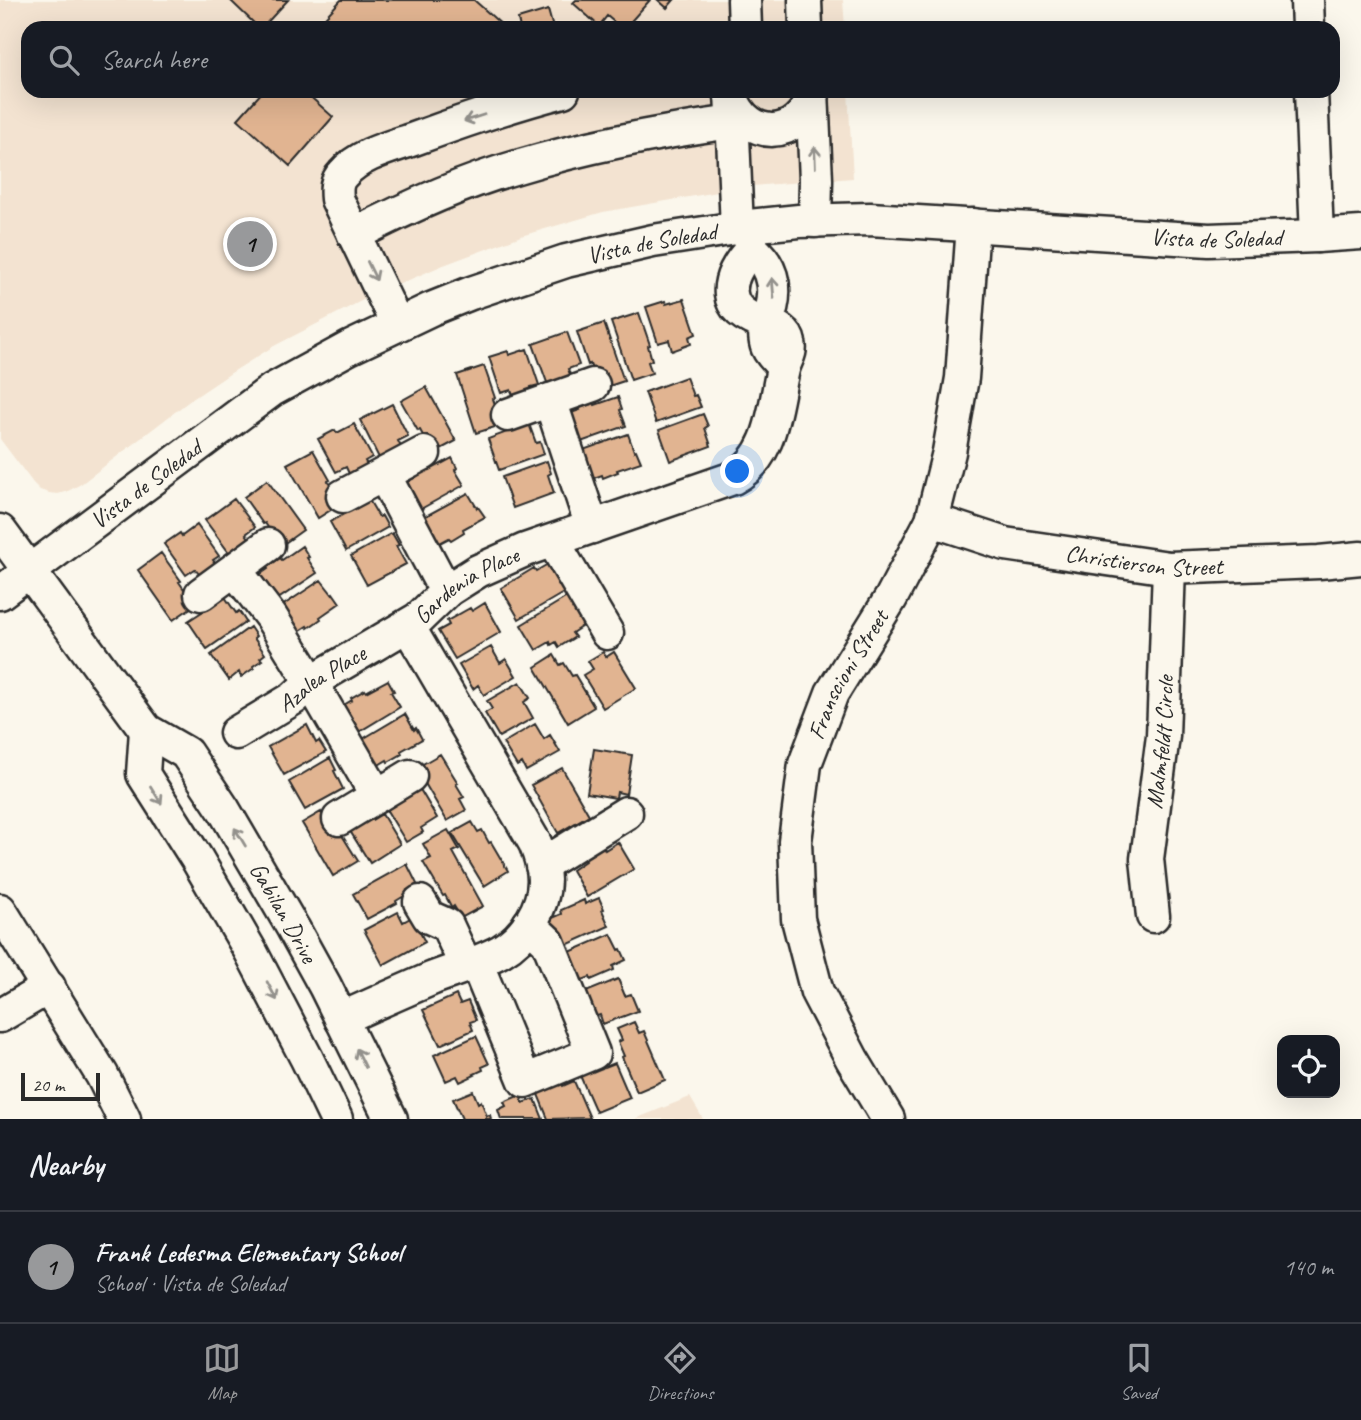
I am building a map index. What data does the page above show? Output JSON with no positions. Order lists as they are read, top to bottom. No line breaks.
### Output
{"streets":{"street":["Vista de Soledad","Christierson Street","Gardenia Place","Franscioni Street","Azalea Place","Malmfeldt Circle","Gabilan Drive"]},"crossings":[["Vista de Soledad","Franscioni Street"],["Vista de Soledad","Gabilan Drive"],["Christierson Street","Franscioni Street"],["Christierson Street","Malmfeldt Circle"],["Gardenia Place","Azalea Place"],["Gardenia Place","Gabilan Drive"]],"scale_bar":"20 m","page":{"search":"Search here","pins":"1","scale":"20 m","heading":"Nearby","list":[{"mark":"1","name":"Frank Ledesma Elementary School","note":"School · Vista de Soledad","value":"140 m"}],"nav":["Map","Directions","Saved"]}}
